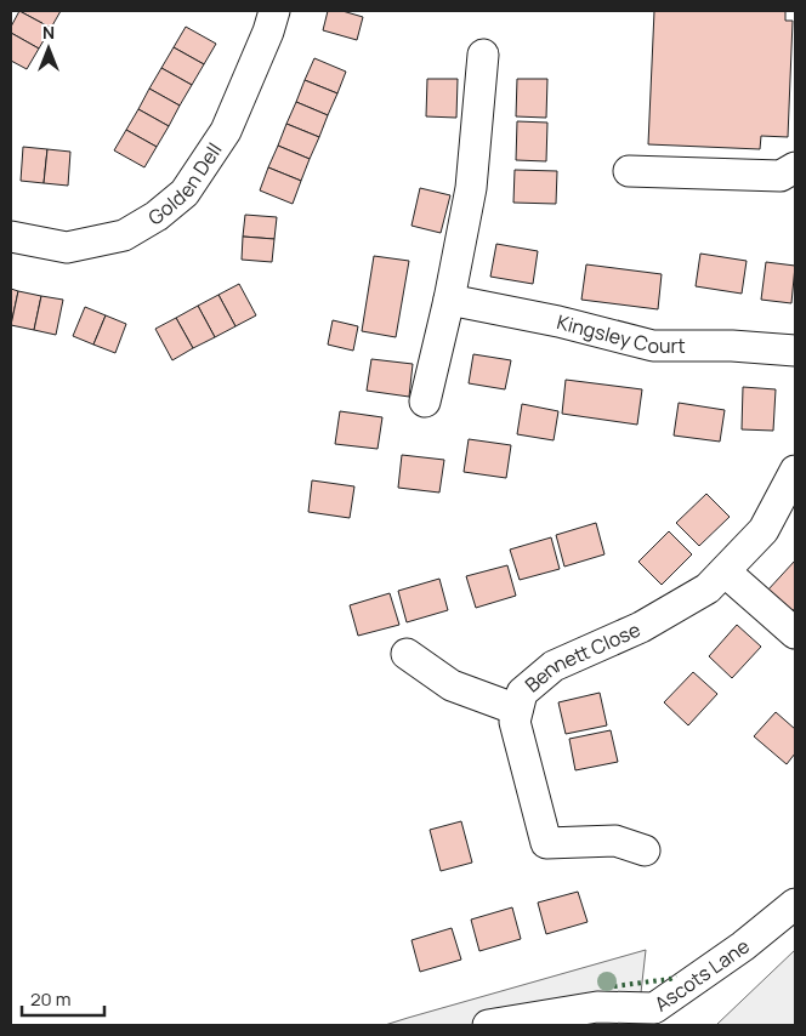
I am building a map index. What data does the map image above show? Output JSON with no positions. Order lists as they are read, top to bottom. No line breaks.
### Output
{"streets":{"street":["Golden Dell","Kingsley Court","Bennett Close","Ascots Lane"]},"scale_bar":"20 m","north":"top"}
